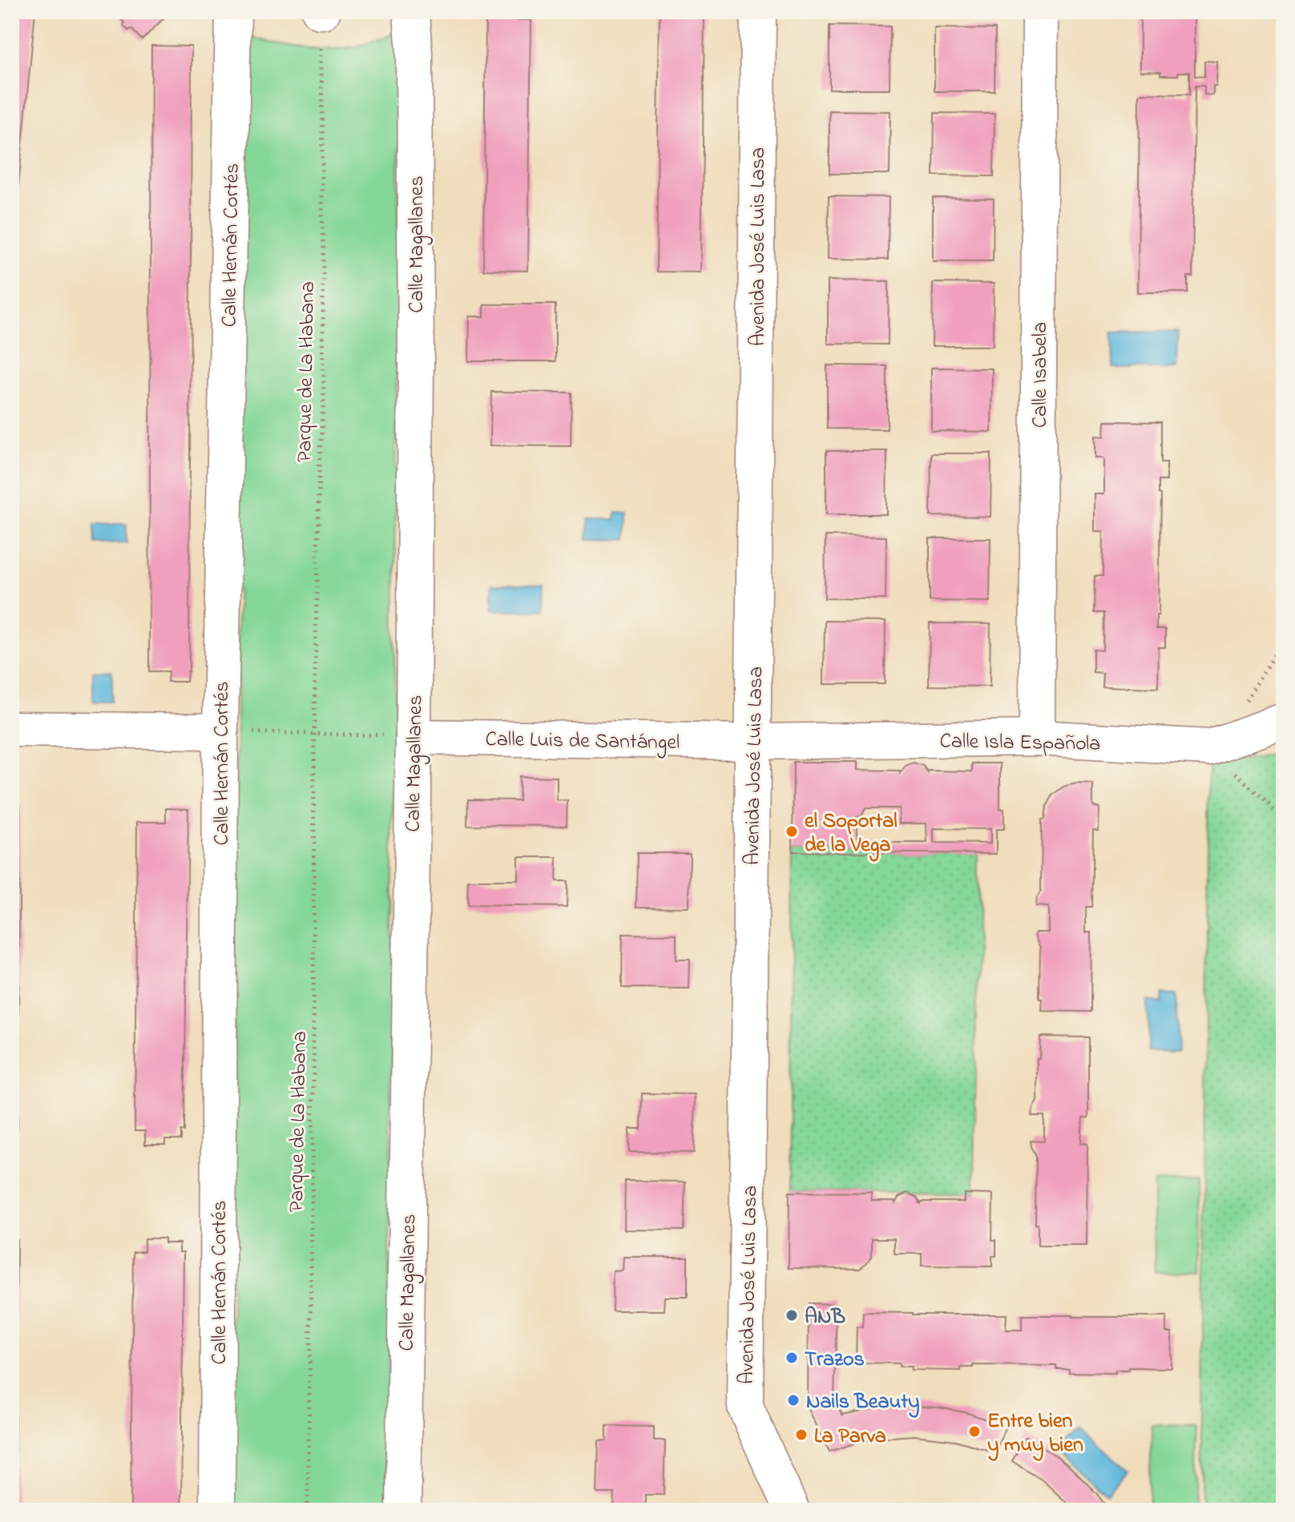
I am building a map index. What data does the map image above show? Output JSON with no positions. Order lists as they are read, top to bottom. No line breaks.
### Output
{"streets":{"street":["Calle Magallanes","Calle Hernán Cortés","Avenida José Luis Lasa","Calle Isabela","Calle Luis de Santángel","Calle Isla Española"],"path":["Parque de La Habana"]},"crossings":[["Calle Magallanes","Calle Luis de Santángel"],["Avenida José Luis Lasa","Calle Luis de Santángel"],["Avenida José Luis Lasa","Calle Isla Española"],["Calle Isabela","Calle Isla Española"],["Calle Luis de Santángel","Calle Isla Española"]],"places":["el Soportal de la Vega","ANB","Trazos","Nails Beauty","Entre bien y muy bien","La Parva"]}
